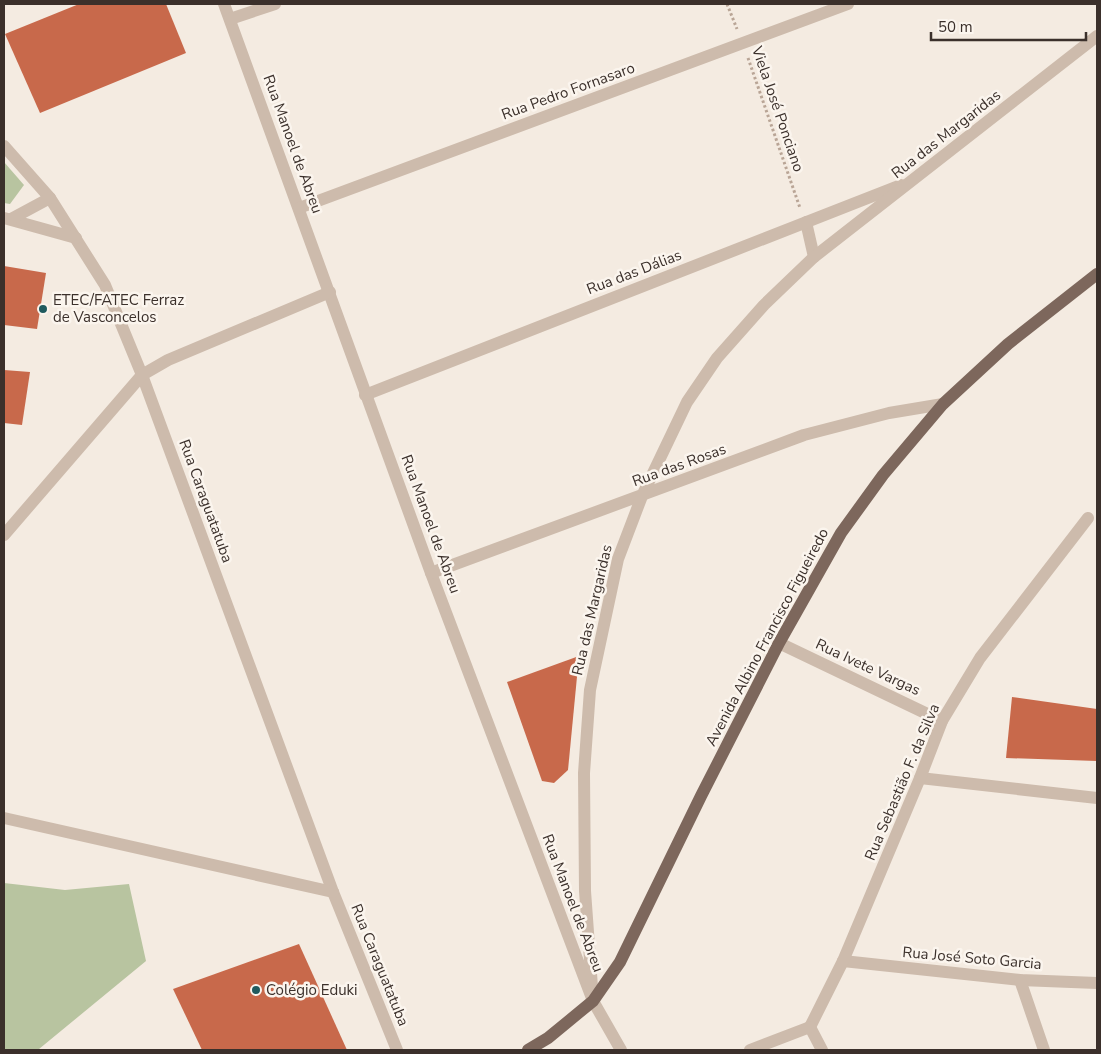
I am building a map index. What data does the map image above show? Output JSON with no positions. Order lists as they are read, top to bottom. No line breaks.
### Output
{"streets":{"main road":["Avenida Albino Francisco Figueiredo"],"street":["Rua Pedro Fornasaro","Rua das Margaridas","Rua Manoel de Abreu","Rua das Dálias","Rua das Rosas","Rua Caraguatatuba","Rua Ivete Vargas","Rua Sebastião F. da Silva","Rua José Soto Garcia"],"path":["Viela José Ponciano"]},"crossings":[["Rua Pedro Fornasaro","Viela José Ponciano"],["Rua Pedro Fornasaro","Rua Manoel de Abreu"],["Viela José Ponciano","Rua das Dálias"],["Rua das Margaridas","Rua Manoel de Abreu"],["Rua das Margaridas","Rua das Dálias"],["Rua das Margaridas","Rua das Rosas"],["Rua das Margaridas","Avenida Albino Francisco Figueiredo"],["Rua Manoel de Abreu","Rua das Dálias"],["Rua Manoel de Abreu","Rua das Rosas"],["Rua Manoel de Abreu","Avenida Albino Francisco Figueiredo"],["Rua das Rosas","Avenida Albino Francisco Figueiredo"],["Avenida Albino Francisco Figueiredo","Rua Ivete Vargas"],["Rua Ivete Vargas","Rua Sebastião F. da Silva"],["Rua Sebastião F. da Silva","Rua José Soto Garcia"]],"places":["ETEC/FATEC Ferraz de Vasconcelos","Colégio Eduki"],"scale_bar":"50 m"}
